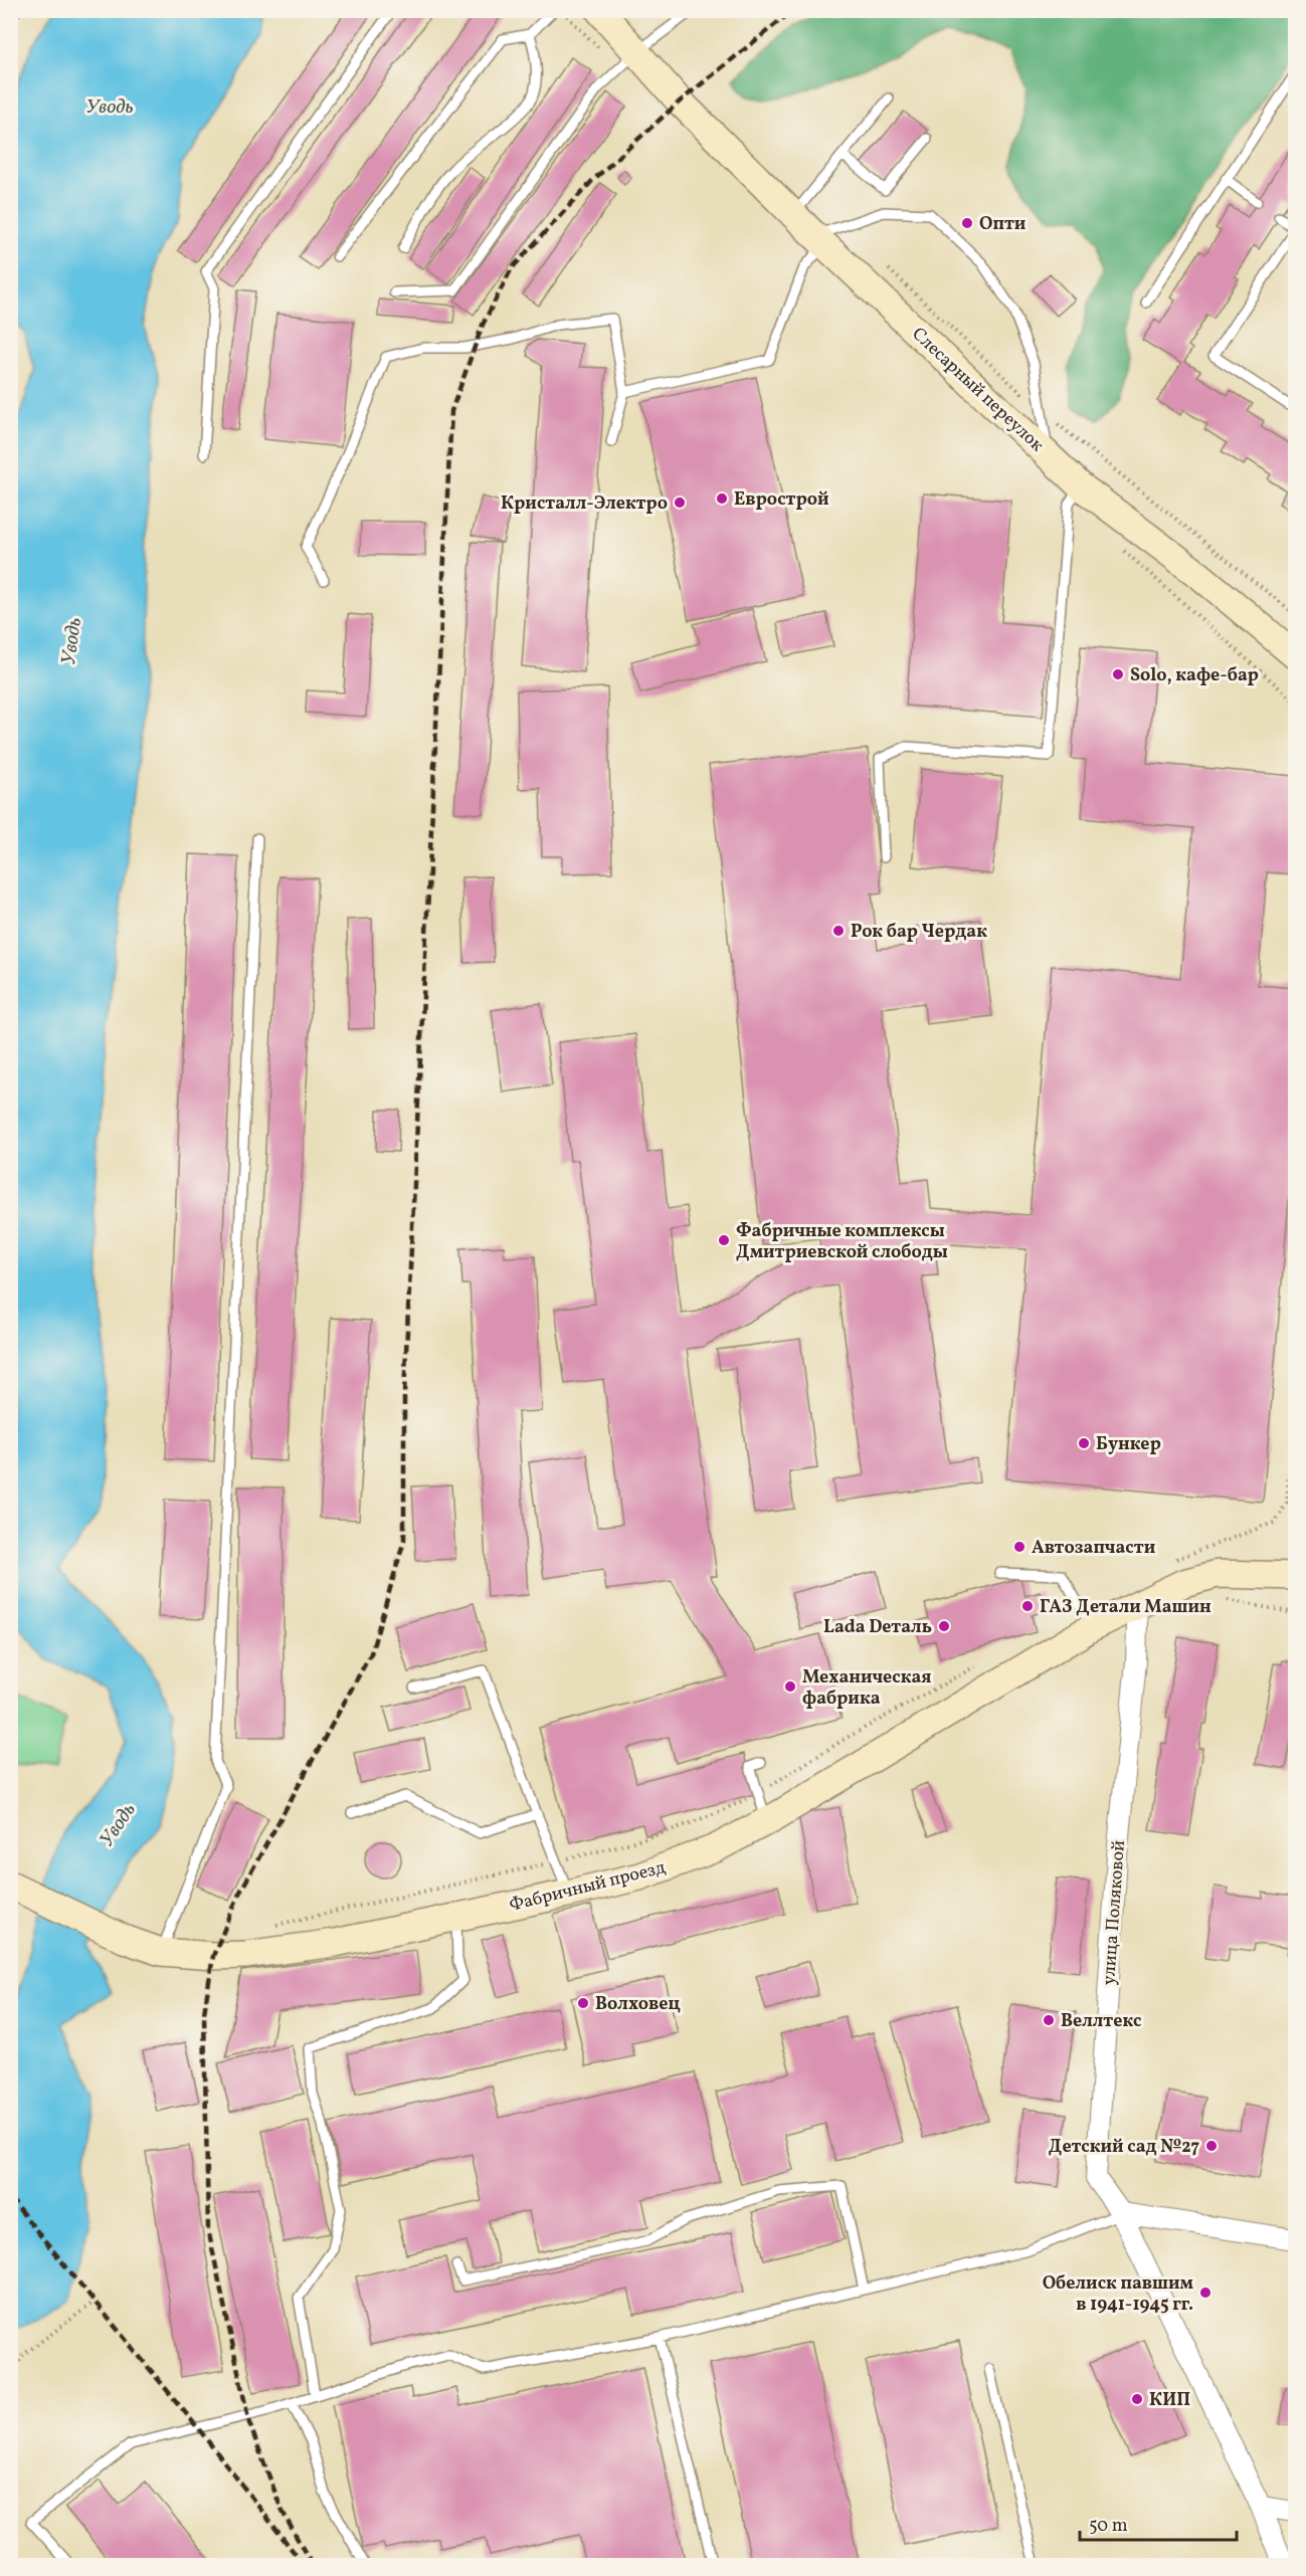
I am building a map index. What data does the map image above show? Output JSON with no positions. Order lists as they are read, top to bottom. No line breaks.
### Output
{"streets":{"main road":["Слесарный переулок","Фабричный проезд"],"street":["улица Поляковой"]},"crossings":[["Фабричный проезд","улица Поляковой"]],"water":["Уводь"],"places":["Опти","Еврострой","Кристалл-Электро","Solo, кафе-бар","Рок бар Чердак","Фабричные комплексы Дмитриевской слободы","Бункер","Автозапчасти","ГАЗ Детали Машин","Lada Dеталь","Механическая фабрика","Волховец","Веллтекс","Детский сад №27","Обелиск павшим в 1941-1945 гг.","КИП"],"scale_bar":"50 m"}
